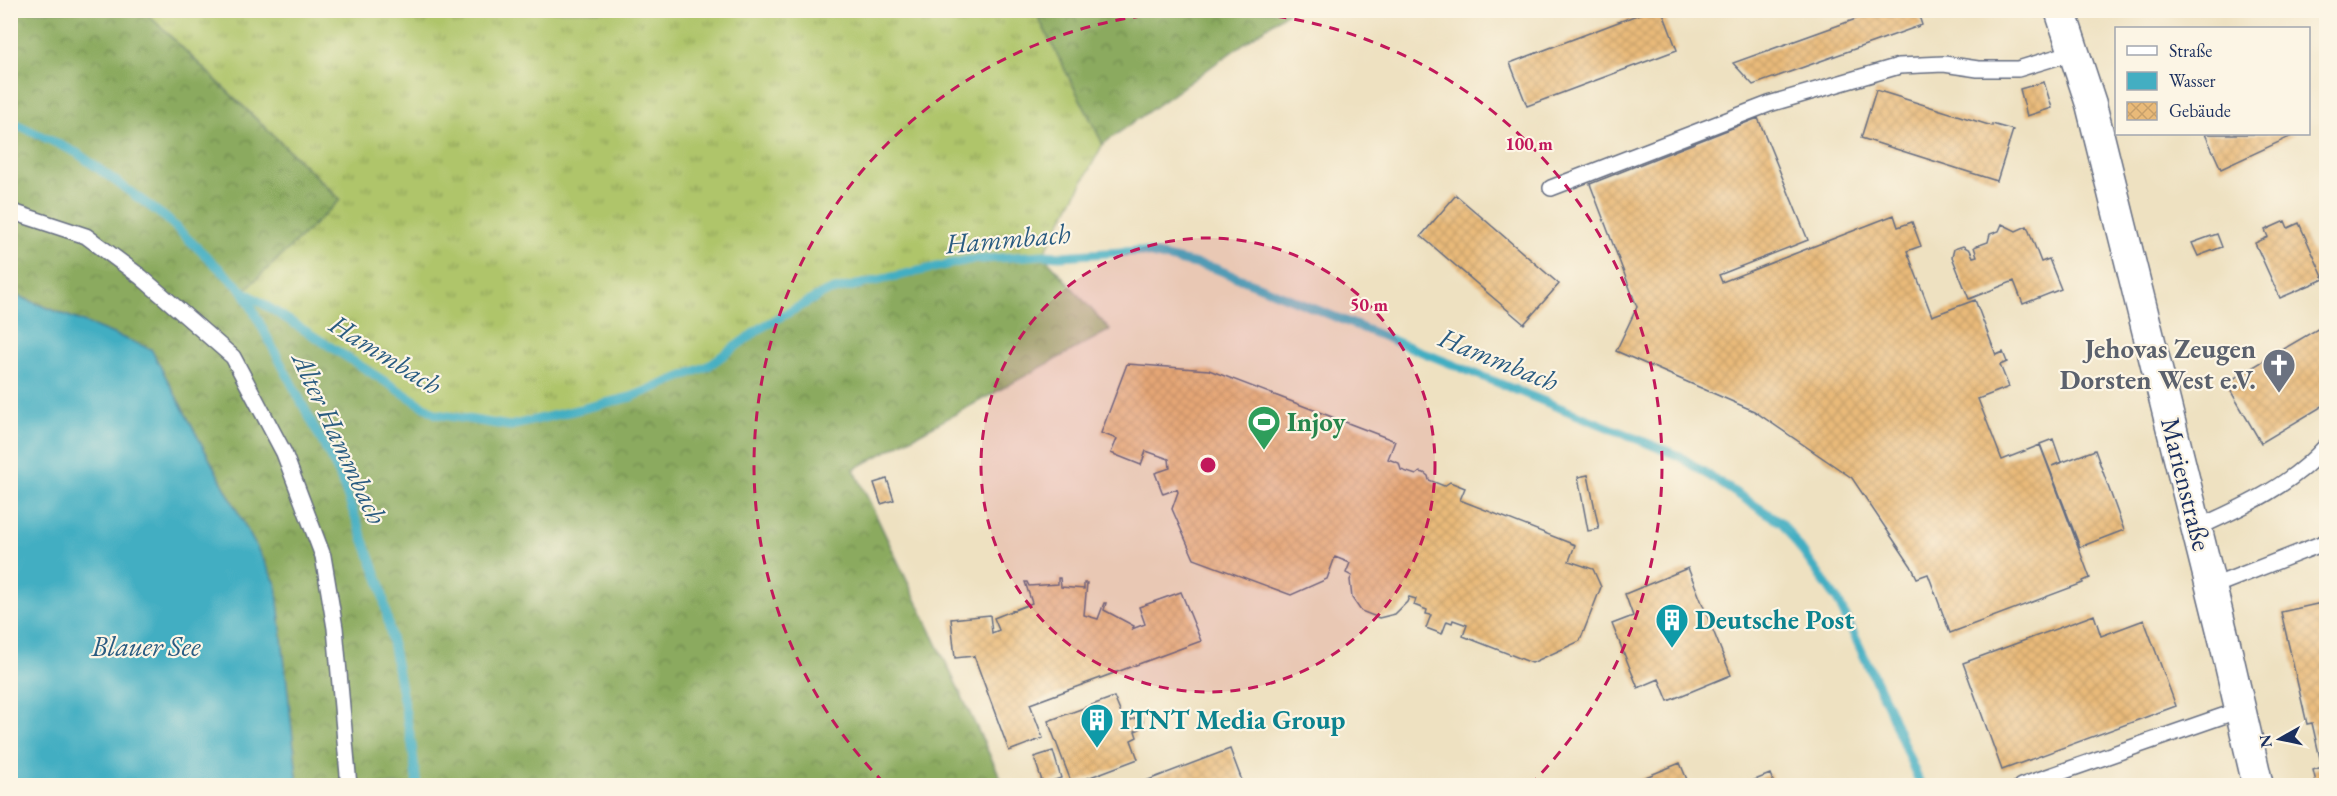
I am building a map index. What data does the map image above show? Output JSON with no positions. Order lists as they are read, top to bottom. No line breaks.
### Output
{"streets":{"street":["Marienstraße"]},"water":["Hammbach","Alter Hammbach","Blauer See"],"places":{"church":["Jehovas Zeugen Dorsten West e.V."],"sports":["Injoy"],"building":["Deutsche Post","ITNT Media Group"]},"legend":["Straße","Wasser","Gebäude"],"north":"left","rings":["100 m","50 m"]}
